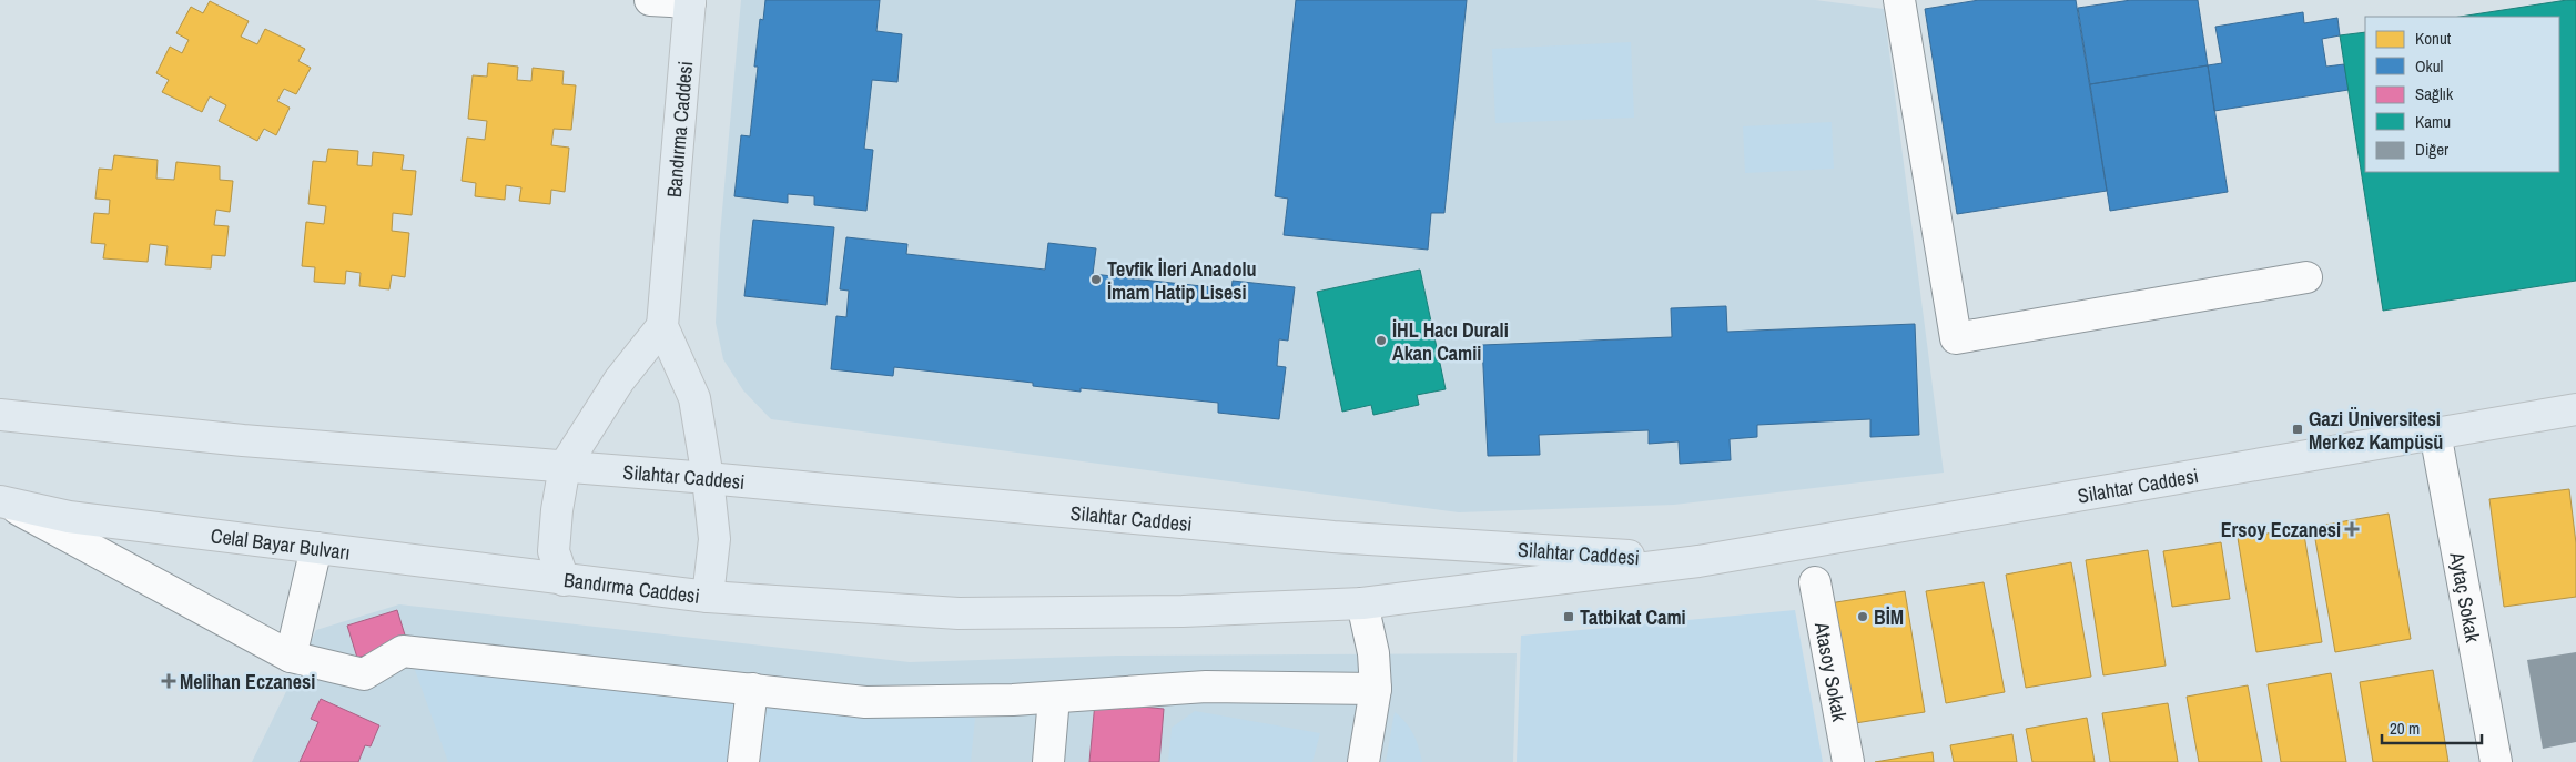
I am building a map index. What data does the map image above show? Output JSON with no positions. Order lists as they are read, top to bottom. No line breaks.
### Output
{"streets":{"main road":["Bandırma Caddesi","Silahtar Caddesi","Celal Bayar Bulvarı"],"street":["Aytaç Sokak","Atasoy Sokak"]},"crossings":[["Bandırma Caddesi","Silahtar Caddesi"],["Bandırma Caddesi","Celal Bayar Bulvarı"],["Silahtar Caddesi","Aytaç Sokak"]],"places":{"other":["Tevfik İleri Anadolu İmam Hatip Lisesi","İHL Hacı Durali Akan Camii","BİM"],"transit":["Gazi Üniversitesi Merkez Kampüsü","Tatbikat Cami"],"health":["Ersoy Eczanesi","Melihan Eczanesi"]},"legend":["Konut","Okul","Sağlık","Kamu","Diğer"],"scale_bar":"20 m"}
